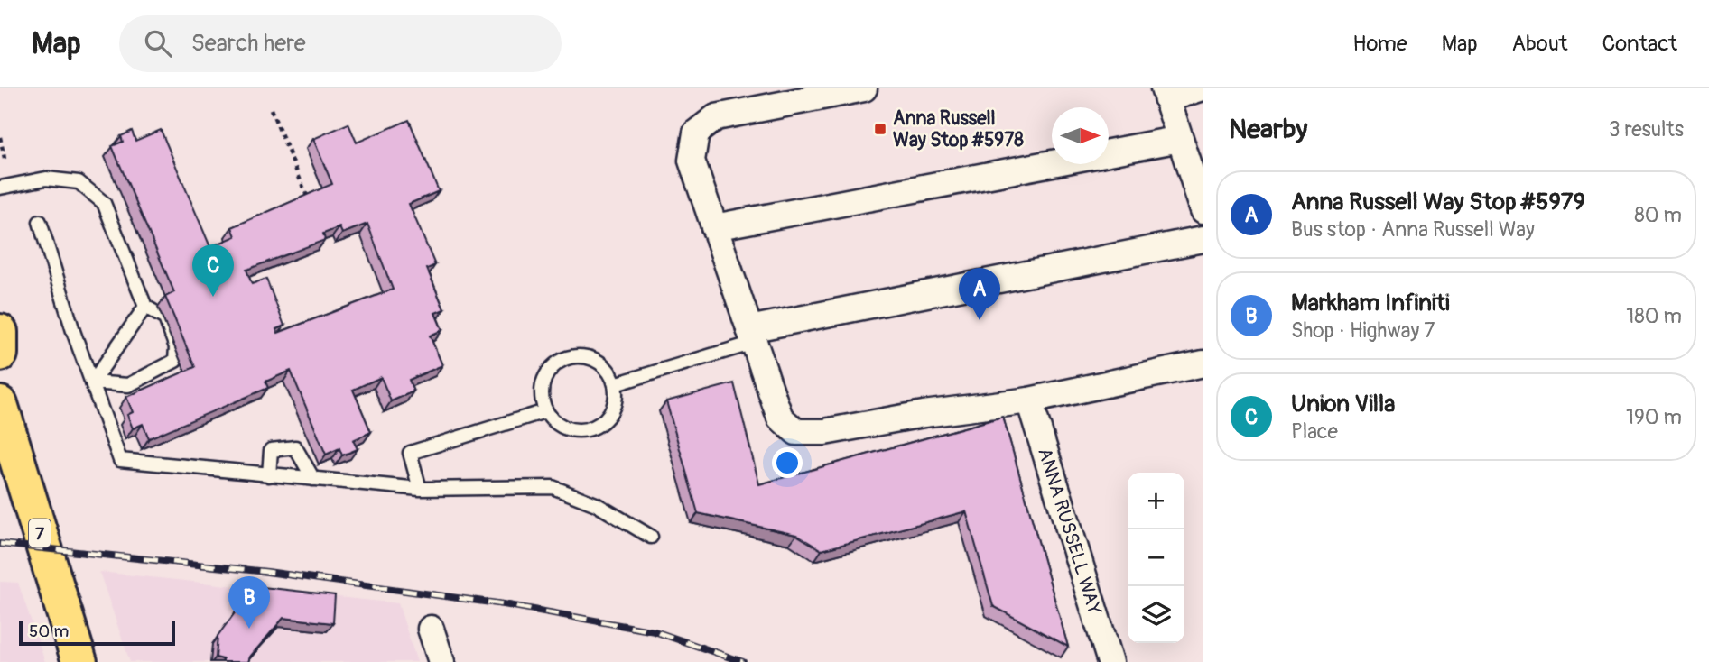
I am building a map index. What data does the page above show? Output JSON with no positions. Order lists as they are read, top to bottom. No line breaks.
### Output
{"streets":{"main road":["7"],"street":["ANNA RUSSELL WAY"]},"places":{"transit":["Anna Russell Way Stop #5978"]},"scale_bar":"50 m","north":"right","page":{"header":"Map","search":"Search here","nav":["Home","Map","About","Contact"],"heading":["Nearby","3 results"],"list":[{"mark":"A","name":"Anna Russell Way Stop #5979","note":"Bus stop · Anna Russell Way","value":"80 m"},{"mark":"B","name":"Markham Infiniti","note":"Shop · Highway 7","value":"180 m"},{"mark":"C","name":"Union Villa","note":"Place","value":"190 m"}],"pins":["C","A","B"],"map_buttons":["+","−"],"scale":"50 m"}}
